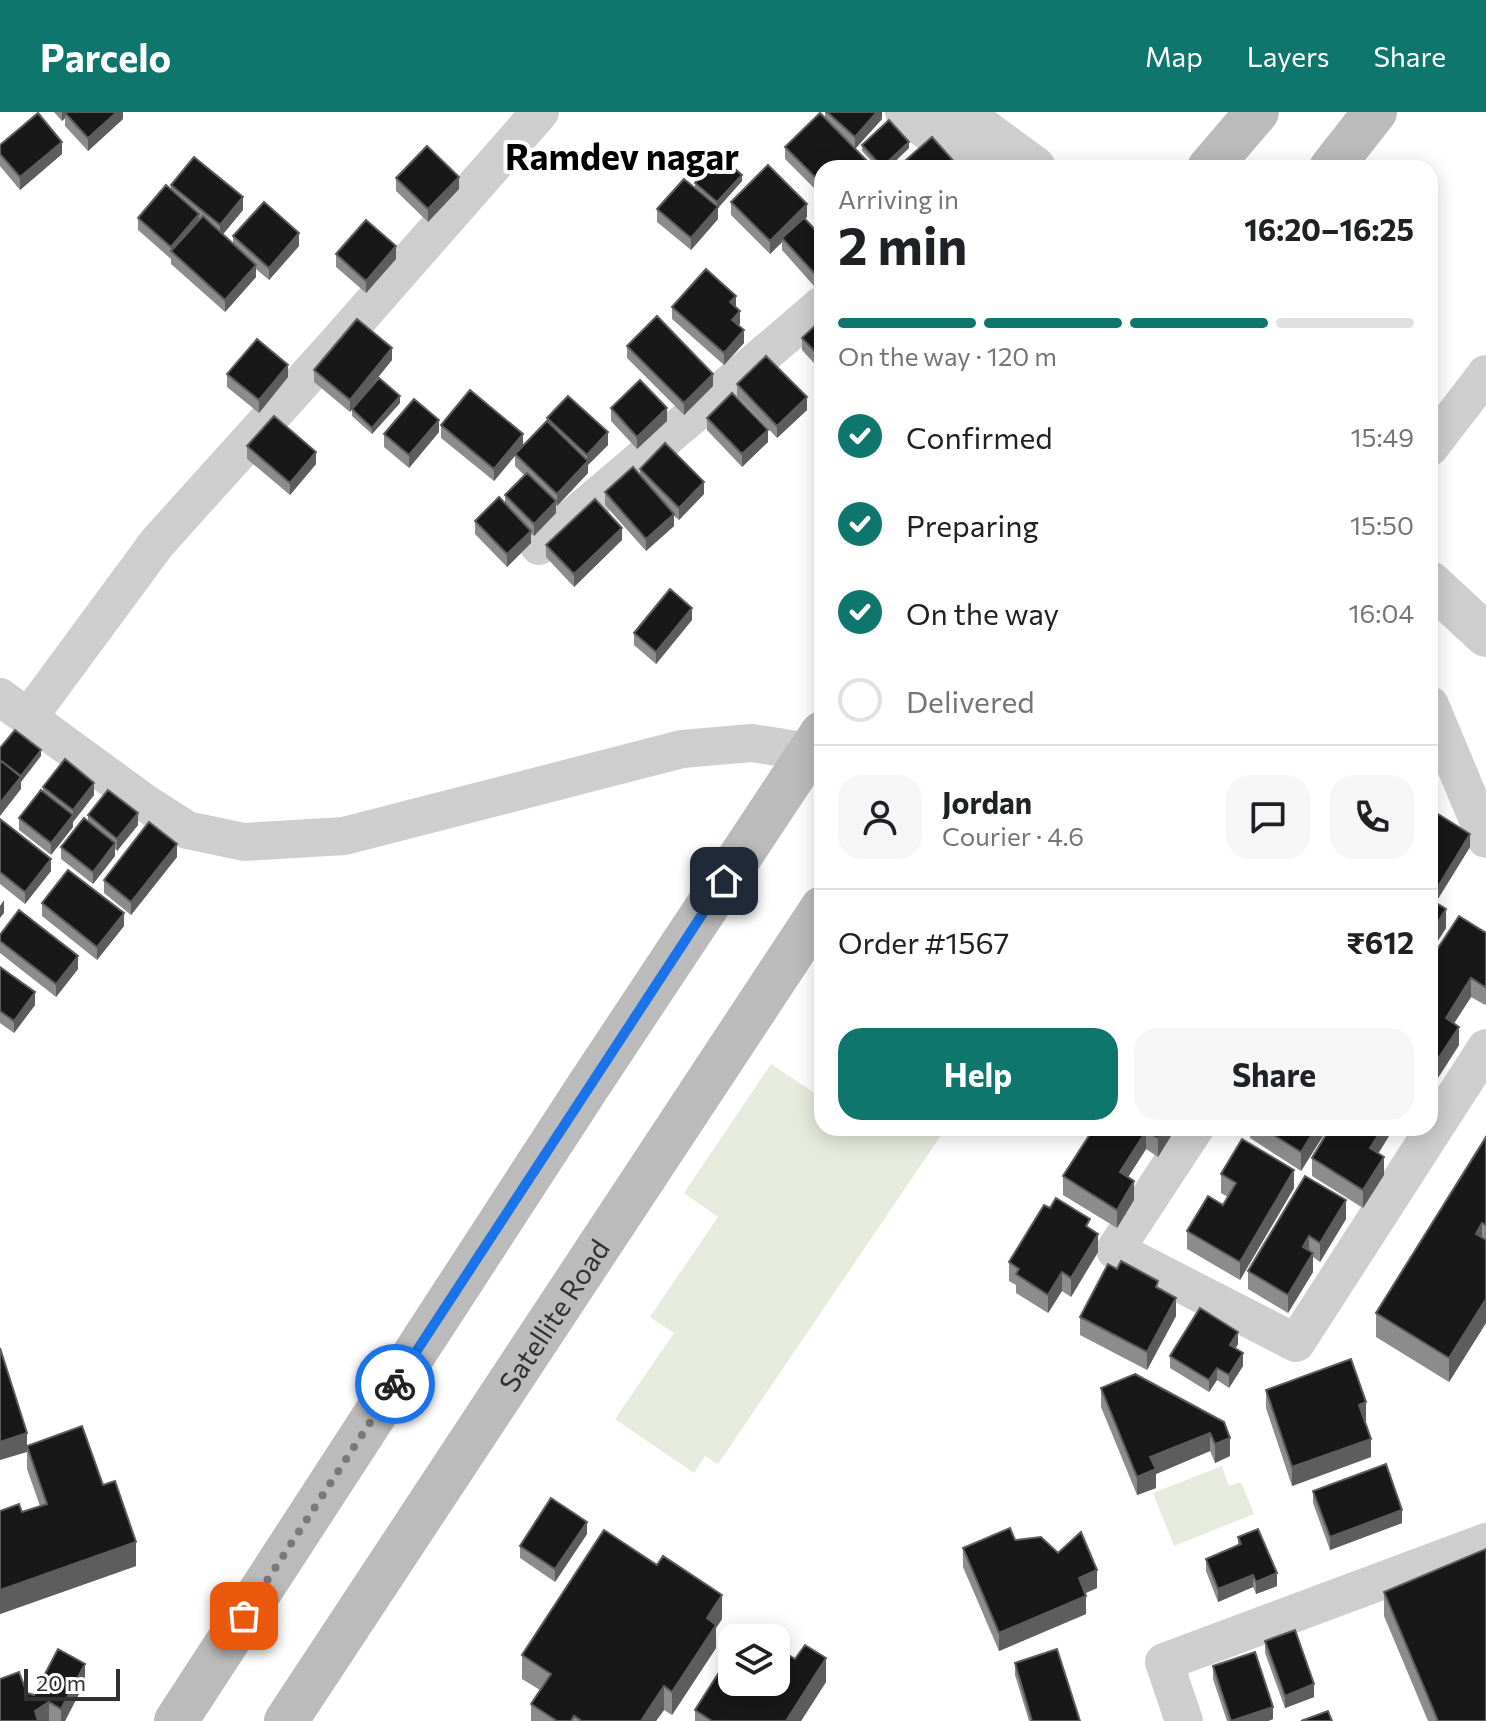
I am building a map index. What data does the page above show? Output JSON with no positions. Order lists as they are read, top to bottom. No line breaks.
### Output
{"streets":{"main road":["Satellite Road"]},"districts":["Ramdev nagar"],"scale_bar":"20 m","page":{"header":"Parcelo","nav":["Map","Layers","Share"],"heading":["2 min","Arriving in","16:20–16:25"],"panel":["Jordan","Courier · 4.6","Order #1567","₹612"],"bar":"On the way · 120 m","list":[["Confirmed","15:49"],["Preparing","15:50"],["On the way","16:04"],"Delivered"],"buttons":["Help","Share"],"scale":"20 m"}}
